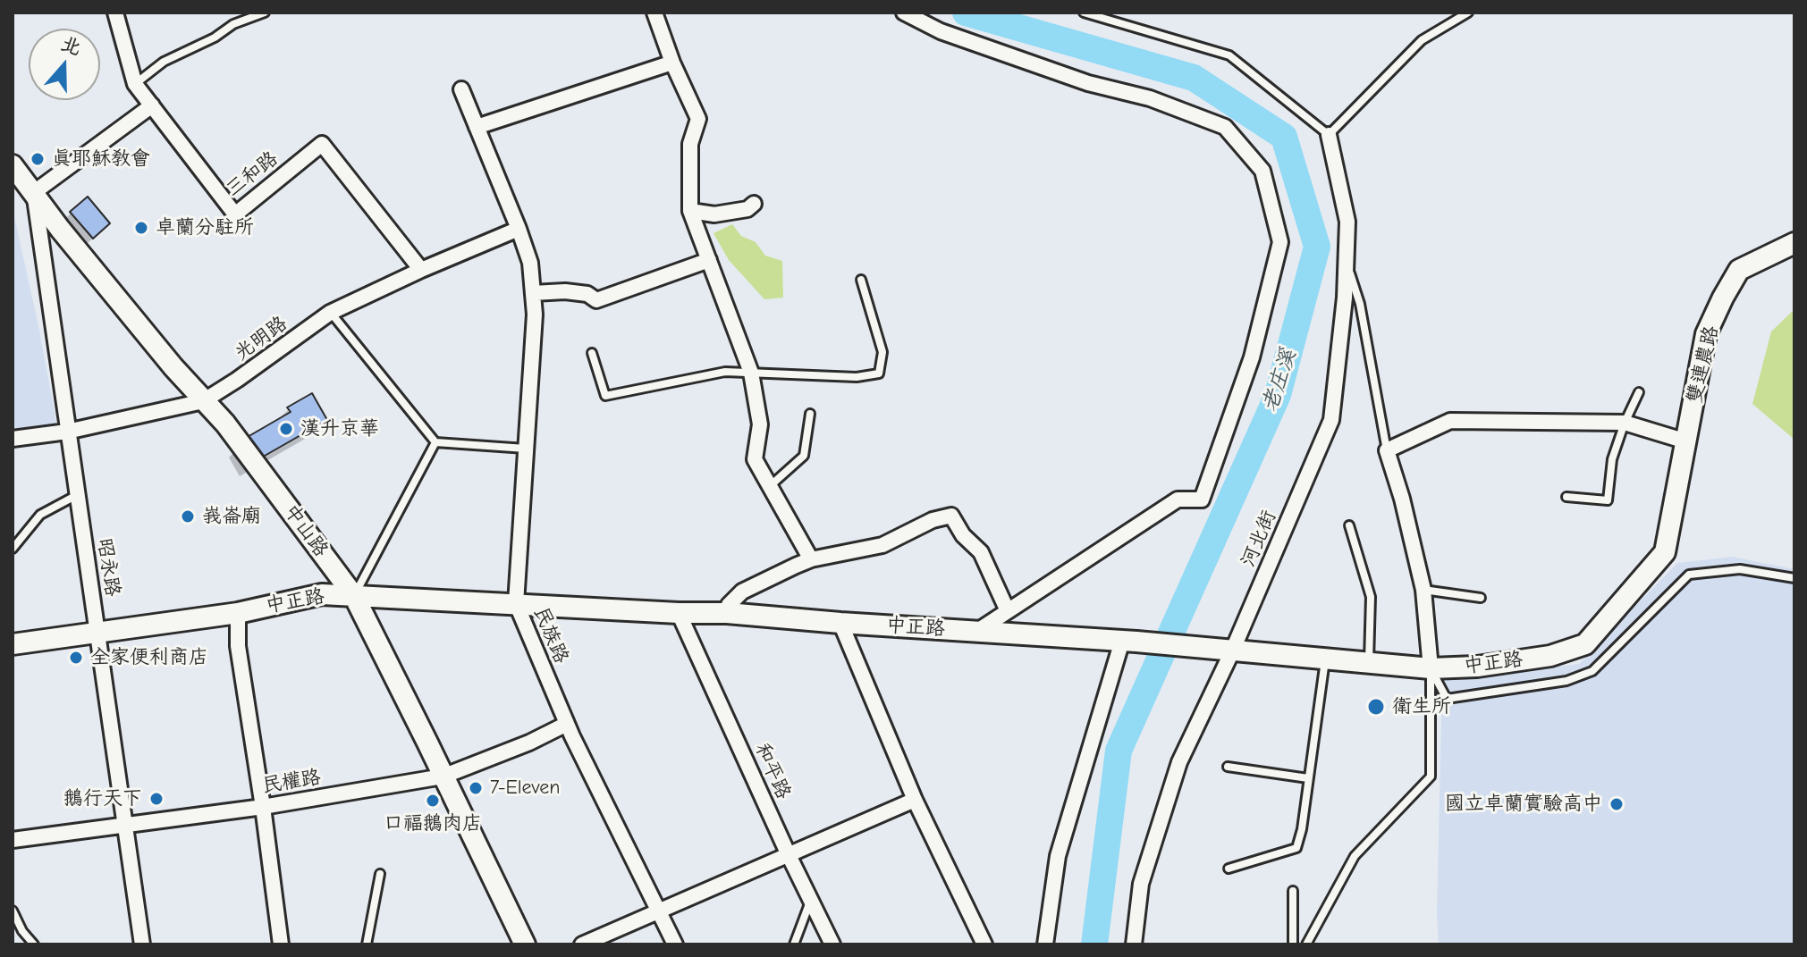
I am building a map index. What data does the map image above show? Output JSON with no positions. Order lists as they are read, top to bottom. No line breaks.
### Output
{"streets":{"street":["三和路","光明路","雙連農路","中山路","河北街","昭永路","中正路","民族路","和平路","民權路"]},"crossings":[["三和路","光明路"],["光明路","中山路"],["光明路","昭永路"],["光明路","民族路"],["雙連農路","中正路"],["中山路","昭永路"],["中山路","中正路"],["中山路","民權路"],["河北街","中正路"],["昭永路","中正路"],["昭永路","民權路"],["中正路","民族路"],["中正路","和平路"],["民族路","民權路"]],"water":["老庄溪"],"places":["真耶穌教會","卓蘭分駐所","漢升京華","峩崙廟","全家便利商店","衛生所","7-Eleven","鵝行天下","口福鵝肉店","國立卓蘭實驗高中"],"north":"top"}
